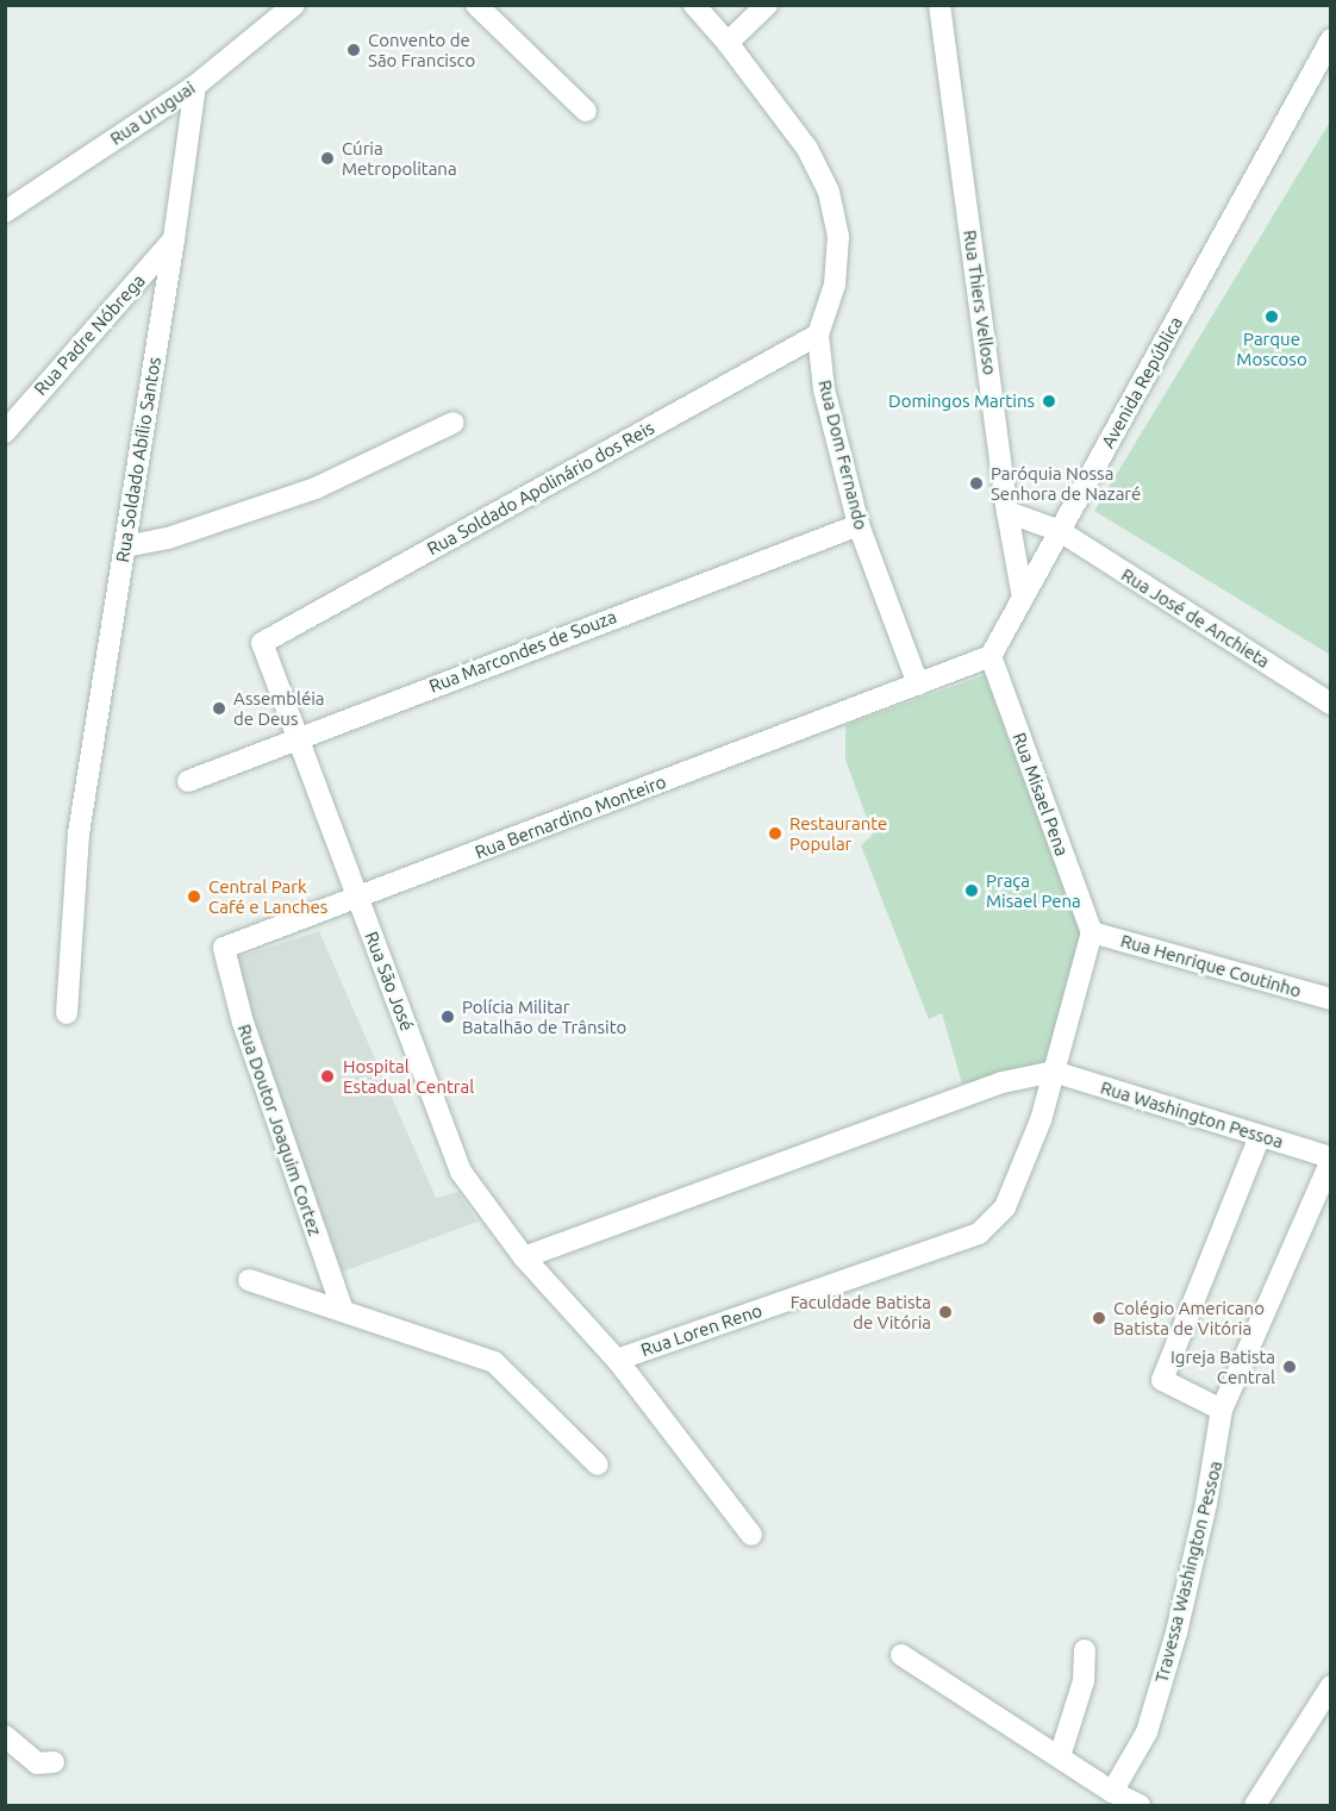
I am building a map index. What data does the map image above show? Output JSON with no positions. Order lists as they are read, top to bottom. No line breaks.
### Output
{"streets":{"street":["Rua Uruguai","Rua Thiers Velloso","Rua Padre Nóbrega","Avenida República","Rua Dom Fernando","Rua Soldado Abílio Santos","Rua Soldado Apolinário dos Reis","Rua José de Anchieta","Rua Marcondes de Souza","Rua Misael Pena","Rua Bernardino Monteiro","Rua Henrique Coutinho","Rua São José","Rua Washington Pessoa","Rua Doutor Joaquim Cortez","Rua Loren Reno","Travessa Washington Pessoa"]},"crossings":[["Rua Uruguai","Rua Soldado Abílio Santos"],["Rua Thiers Velloso","Avenida República"],["Rua Thiers Velloso","Rua José de Anchieta"],["Rua Padre Nóbrega","Rua Soldado Abílio Santos"],["Avenida República","Rua José de Anchieta"],["Avenida República","Rua Misael Pena"],["Rua Dom Fernando","Rua Soldado Apolinário dos Reis"],["Rua Dom Fernando","Rua Marcondes de Souza"],["Rua Dom Fernando","Rua Bernardino Monteiro"],["Rua Soldado Apolinário dos Reis","Rua São José"],["Rua Marcondes de Souza","Rua São José"],["Rua Misael Pena","Rua Henrique Coutinho"],["Rua Misael Pena","Rua Loren Reno"],["Rua Bernardino Monteiro","Rua São José"],["Rua Bernardino Monteiro","Rua Doutor Joaquim Cortez"],["Rua Henrique Coutinho","Rua Loren Reno"],["Rua São José","Rua Loren Reno"],["Rua Washington Pessoa","Rua Loren Reno"],["Rua Washington Pessoa","Travessa Washington Pessoa"]],"places":["Convento de São Francisco","Cúria Metropolitana","Parque Moscoso","Domingos Martins","Paróquia Nossa Senhora de Nazaré","Assembléia de Deus","Restaurante Popular","Praça Misael Pena","Central Park Café e Lanches","Polícia Militar Batalhão de Trânsito","Hospital Estadual Central","Faculdade Batista de Vitória","Colégio Americano Batista de Vitória","Igreja Batista Central"]}
